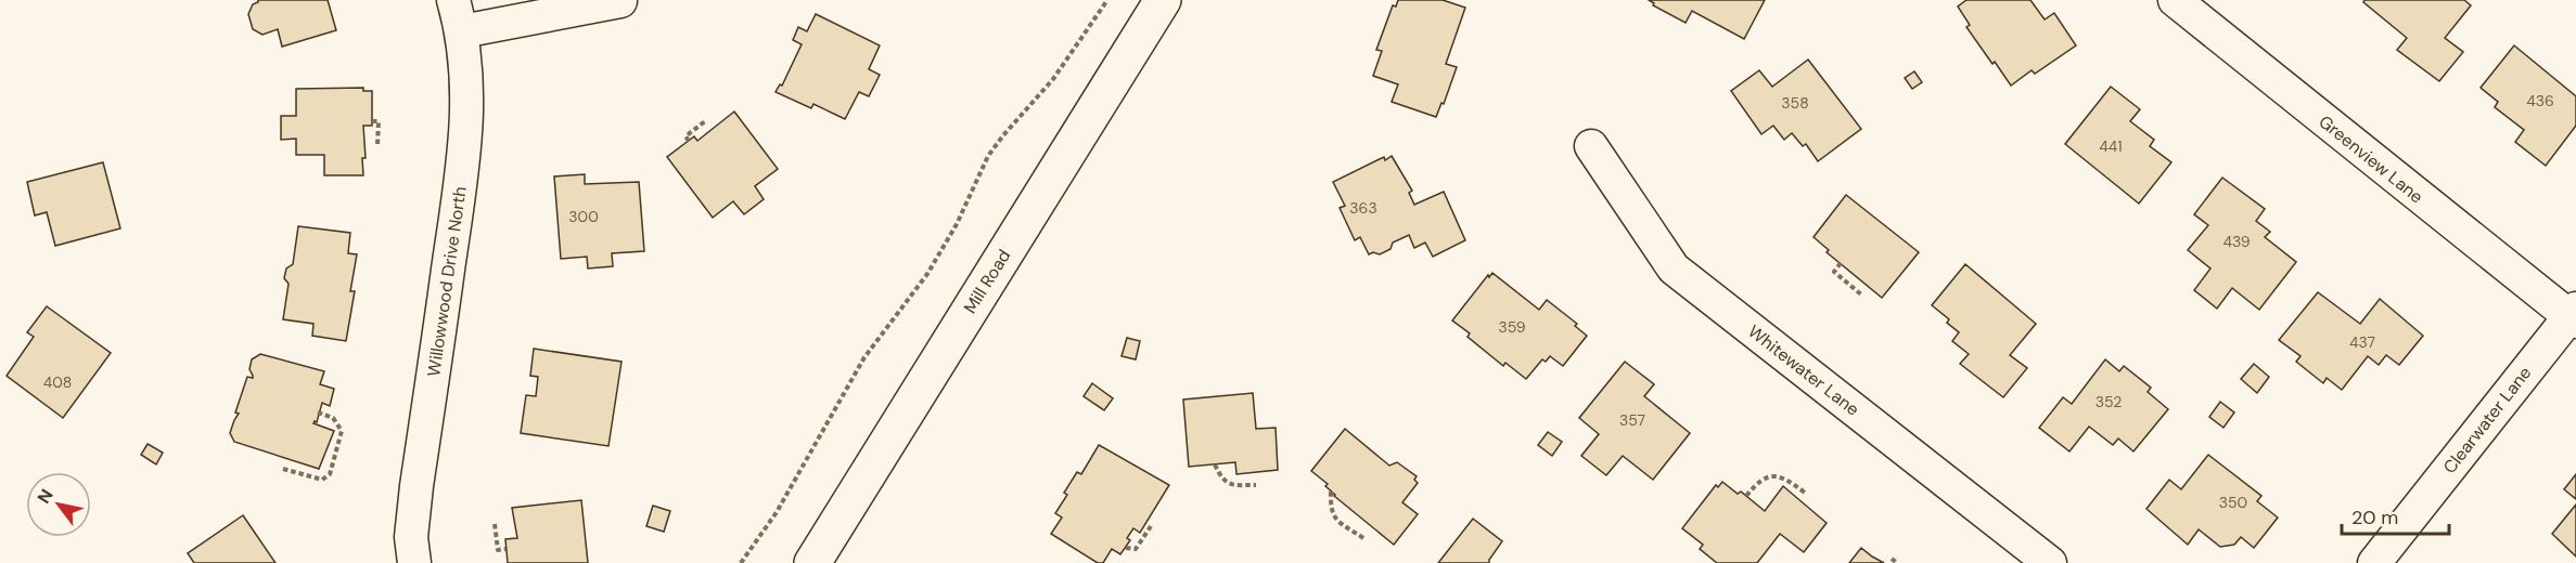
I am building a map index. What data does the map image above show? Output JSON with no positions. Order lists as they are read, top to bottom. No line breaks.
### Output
{"streets":{"street":["Greenview Lane","Willowwood Drive North","Mill Road","Whitewater Lane","Clearwater Lane"]},"crossings":[["Greenview Lane","Clearwater Lane"]],"house_numbers":["436","358","441","363","300","439","359","437","408","352","357","350"],"scale_bar":"20 m","north":"top left"}
